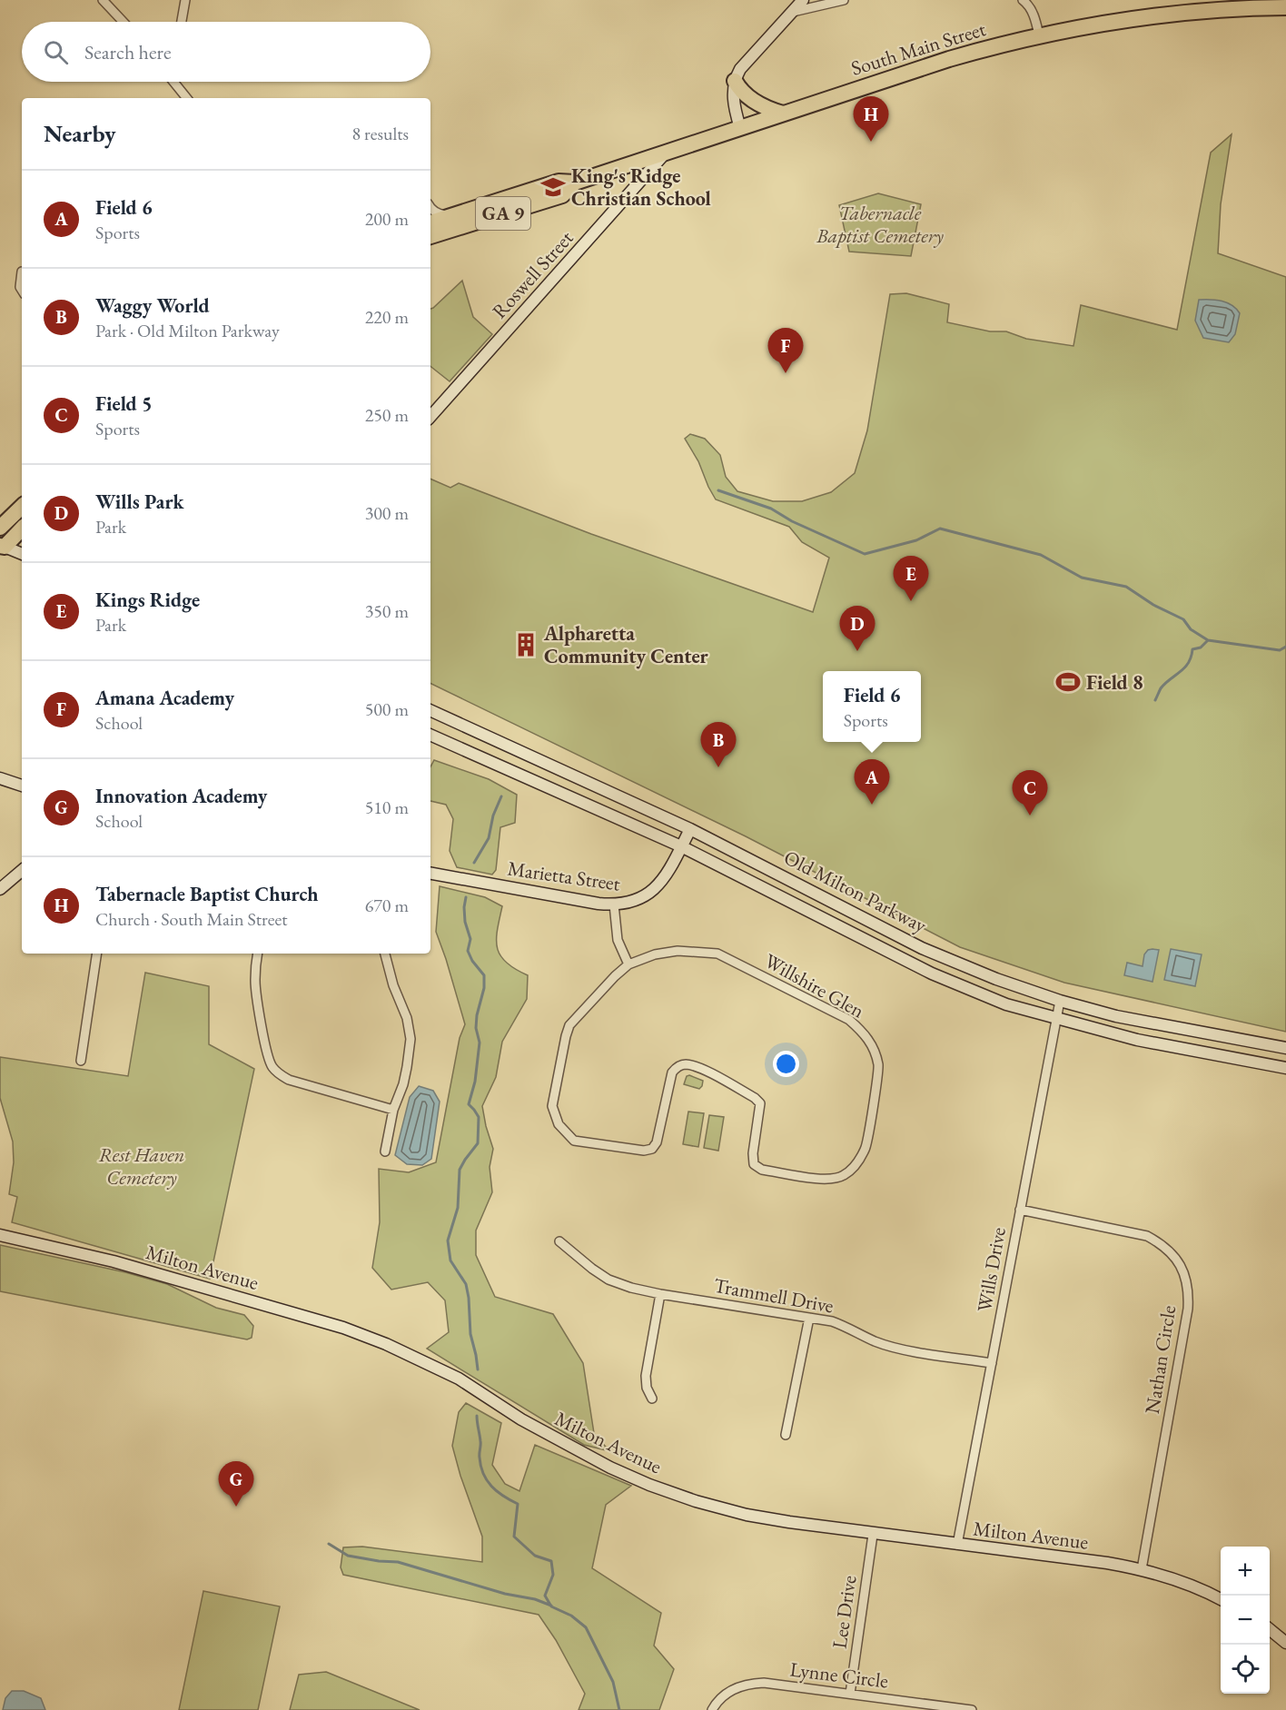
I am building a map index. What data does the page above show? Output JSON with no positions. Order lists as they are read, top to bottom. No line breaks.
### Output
{"streets":{"highway":["South Main Street","GA 9"],"street":["Roswell Street","Marietta Street","Old Milton Parkway","Willshire Glen","Milton Avenue","Wills Drive","Trammell Drive","Nathan Circle","Lee Drive","Lynne Circle"]},"crossings":[["South Main Street","Roswell Street"],["Marietta Street","Old Milton Parkway"],["Old Milton Parkway","Wills Drive"],["Milton Avenue","Wills Drive"],["Milton Avenue","Nathan Circle"],["Milton Avenue","Lee Drive"],["Wills Drive","Trammell Drive"],["Wills Drive","Nathan Circle"],["Lee Drive","Lynne Circle"]],"parks":["Tabernacle Baptist Cemetery","Rest Haven Cemetery"],"places":{"school or university":["King's Ridge Christian School"],"building":["Alpharetta Community Center"],"sports":["Field 8"]},"page":{"search":"Search here","pins":["H","F","E","D","B","A","C","G"],"heading":["Nearby","8 results"],"list":[{"mark":"A","name":"Field 6","note":"Sports","value":"200 m"},{"mark":"B","name":"Waggy World","note":"Park · Old Milton Parkway","value":"220 m"},{"mark":"C","name":"Field 5","note":"Sports","value":"250 m"},{"mark":"D","name":"Wills Park","note":"Park","value":"300 m"},{"mark":"E","name":"Kings Ridge","note":"Park","value":"350 m"},{"mark":"F","name":"Amana Academy","note":"School","value":"500 m"},{"mark":"G","name":"Innovation Academy","note":"School","value":"510 m"},{"mark":"H","name":"Tabernacle Baptist Church","note":"Church · South Main Street","value":"670 m"}],"popup":["Field 6","Sports"],"map_buttons":["+","−"]}}
